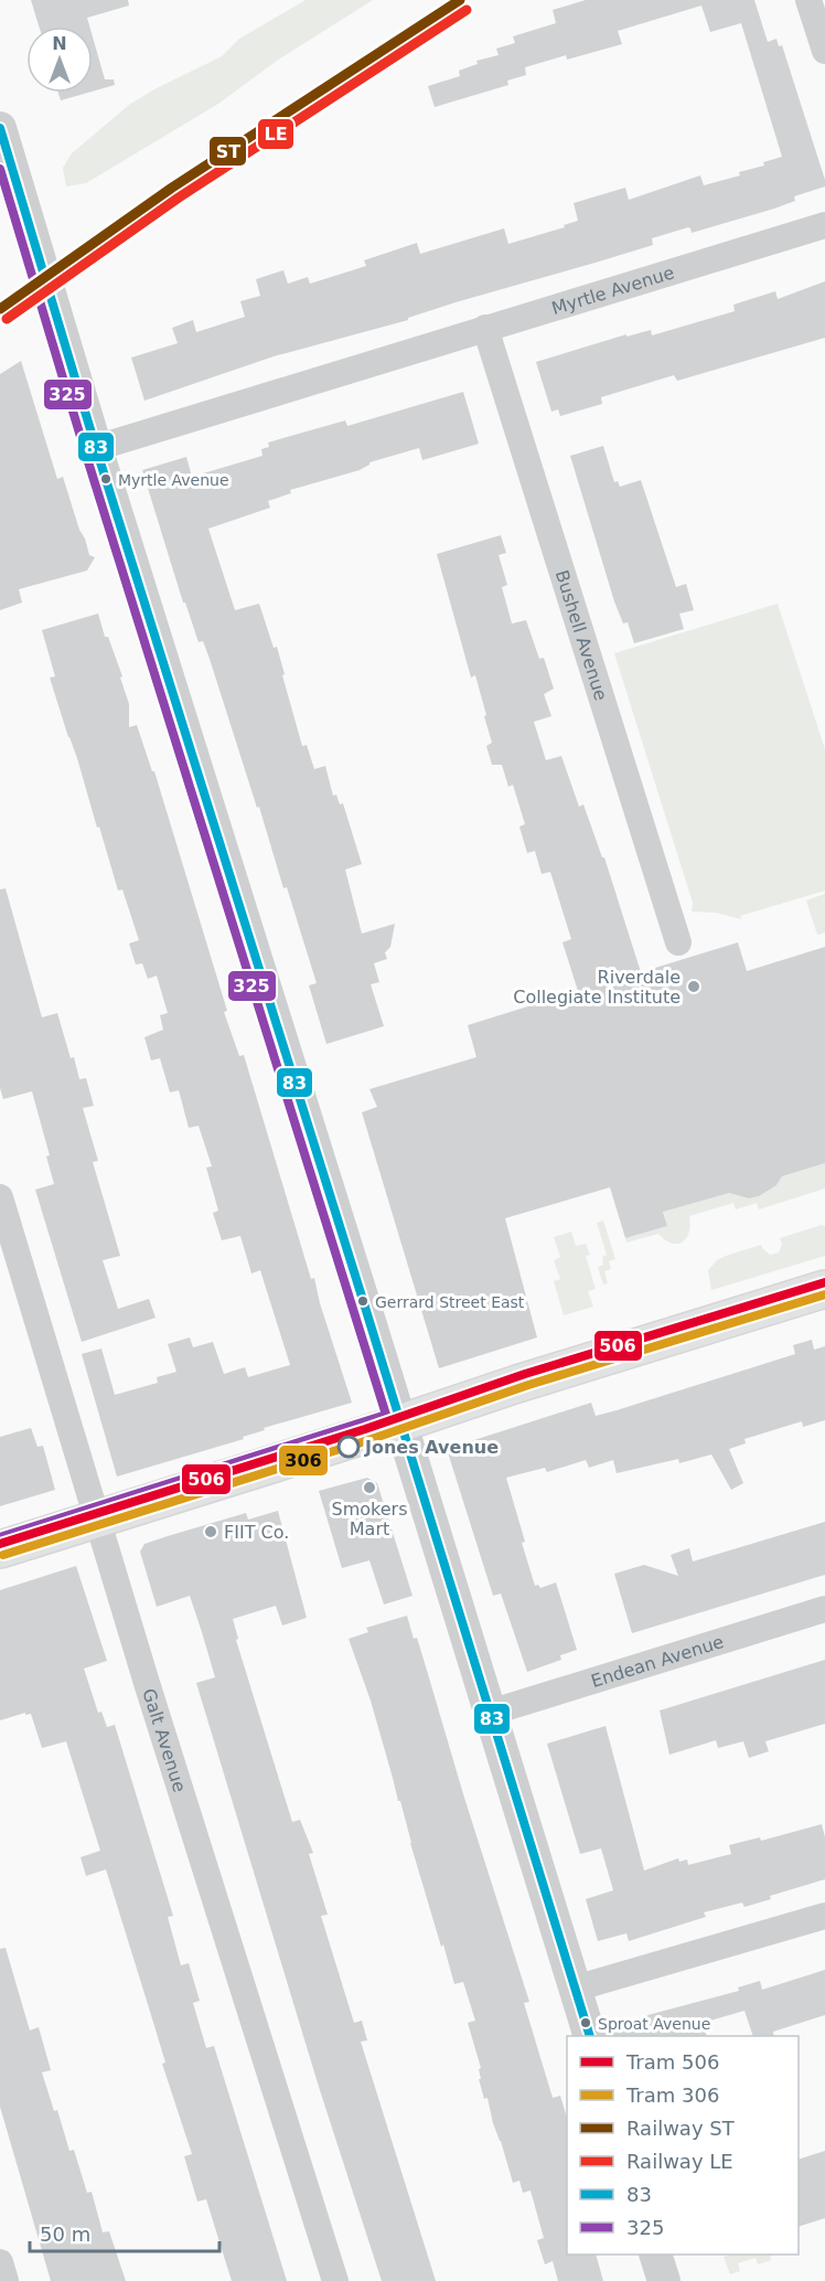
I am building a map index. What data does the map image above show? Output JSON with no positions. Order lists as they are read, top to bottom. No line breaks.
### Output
{"streets":{"street":["Myrtle Avenue","Bushell Avenue","Endean Avenue","Galt Avenue"]},"crossings":[["Myrtle Avenue","Bushell Avenue"]],"places":["Myrtle Avenue","Riverdale Collegiate Institute","Gerrard Street East","Jones Avenue","Smokers Mart","FIIT Co.","Sproat Avenue"],"lines":["rail line ST","rail line LE","transit line 83","transit line 325","tram line 506","tram line 306"],"legend":["Tram 506","Tram 306","Railway ST","Railway LE","83","325"],"scale_bar":"50 m","north":"top"}
